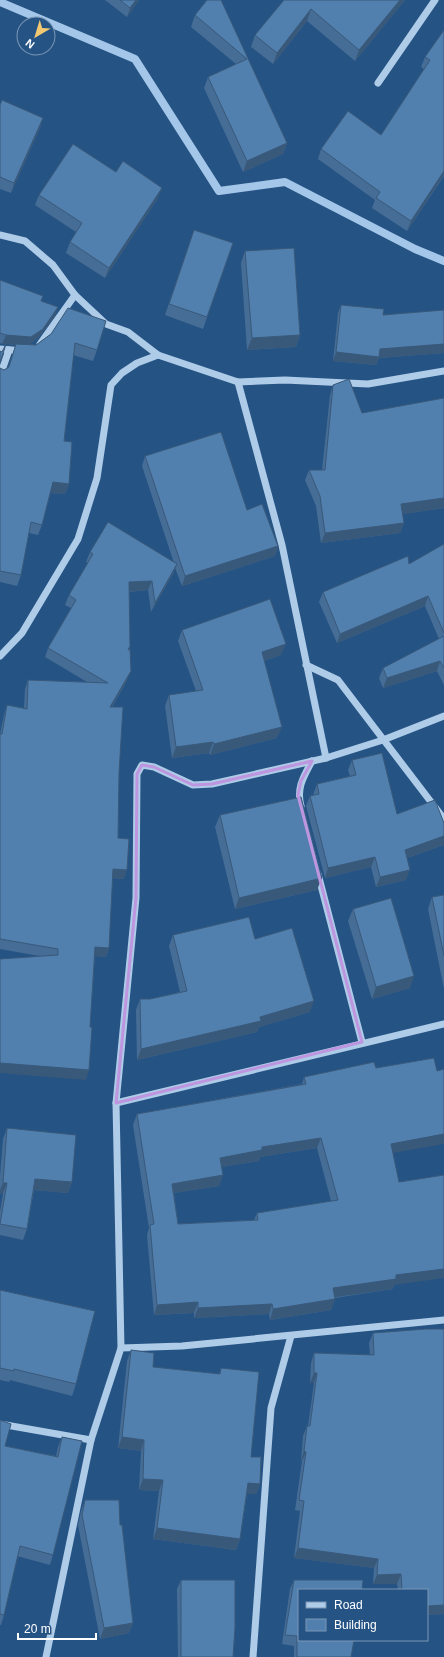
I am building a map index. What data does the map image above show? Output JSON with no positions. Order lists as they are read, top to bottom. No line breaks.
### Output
{"legend":["Road","Building"],"scale_bar":"20 m","north":"bottom left"}
